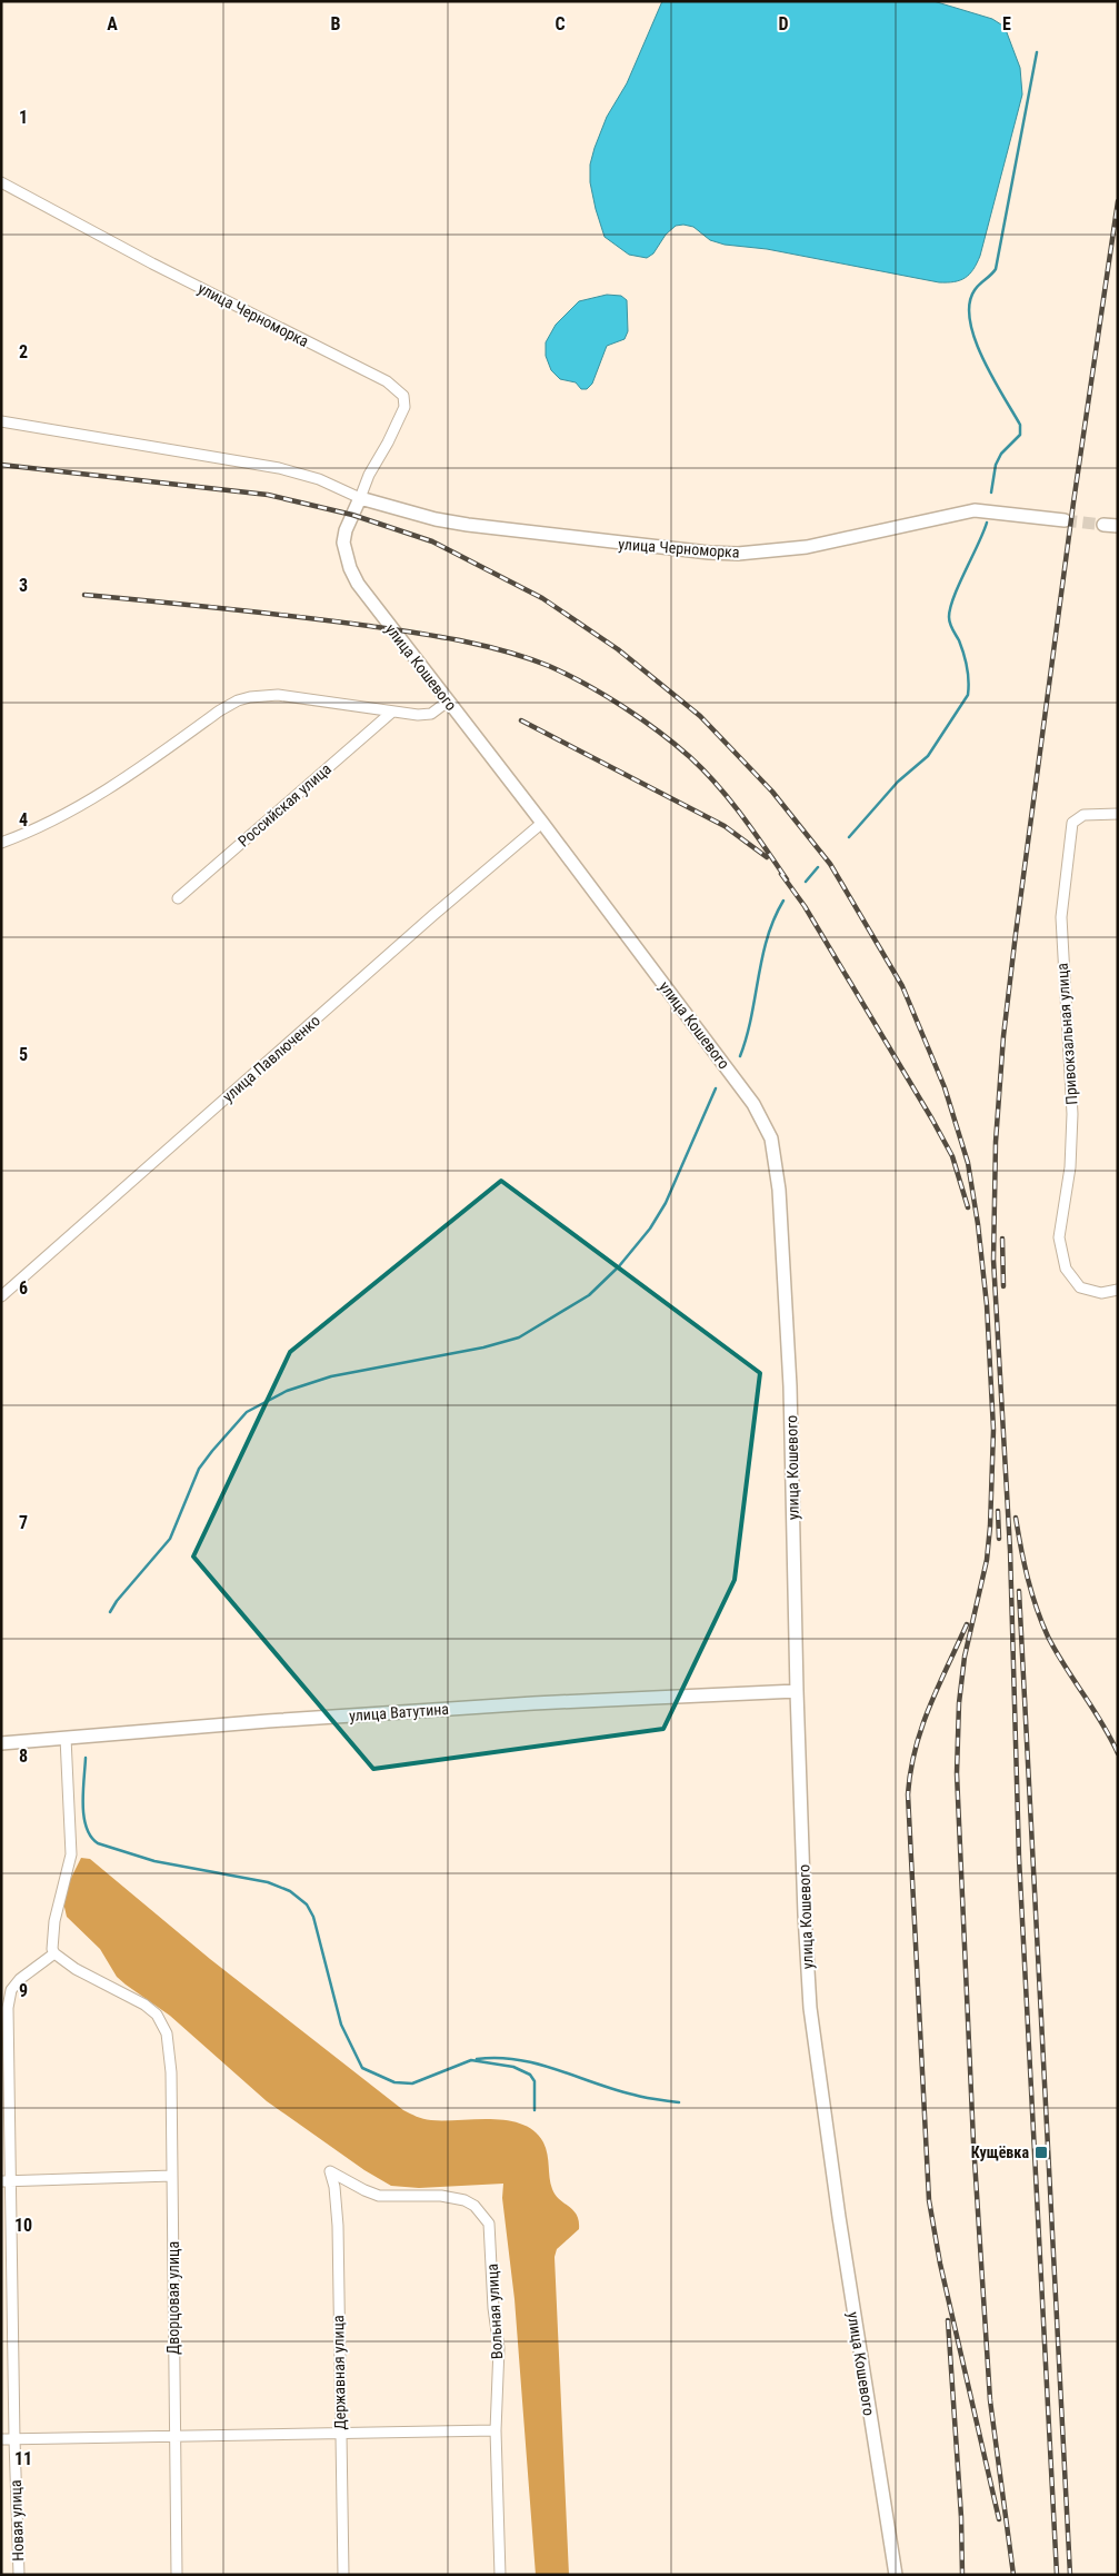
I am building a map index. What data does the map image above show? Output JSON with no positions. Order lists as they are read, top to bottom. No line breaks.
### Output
{"streets":{"street":["улица Черноморка","улица Кошевого","Российская улица","Привокзальная улица","улица Павлюченко","улица Ватутина","Дворцовая улица","Вольная улица","Державная улица","Новая улица"]},"crossings":[["улица Черноморка","улица Кошевого"],["улица Кошевого","улица Павлюченко"],["улица Кошевого","улица Ватутина"],["Дворцовая улица","Новая улица"],["Вольная улица","Державная улица"]],"places":{"transit":["Кущёвка"]},"grid":{"columns":["A","B","C","D","E"],"rows":["1","2","3","4","5","6","7","8","9","10","11"]}}
